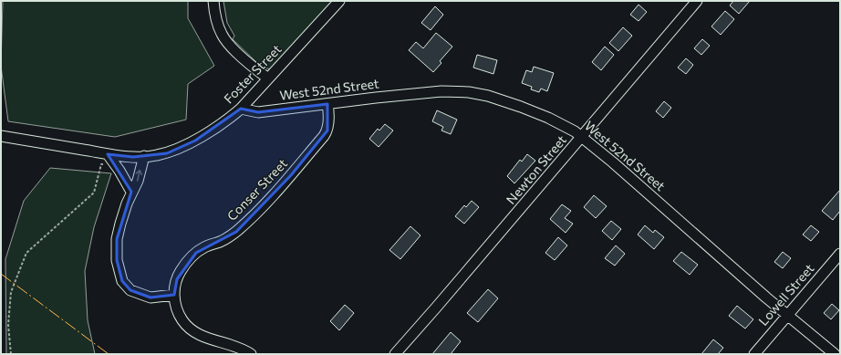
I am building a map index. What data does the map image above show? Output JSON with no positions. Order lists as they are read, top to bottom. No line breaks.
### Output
{"streets":{"street":["Foster Street","West 52nd Street","Newton Street","Conser Street","Lowell Street"]},"crossings":[["Foster Street","West 52nd Street"],["West 52nd Street","Newton Street"],["West 52nd Street","Conser Street"],["West 52nd Street","Lowell Street"]]}
